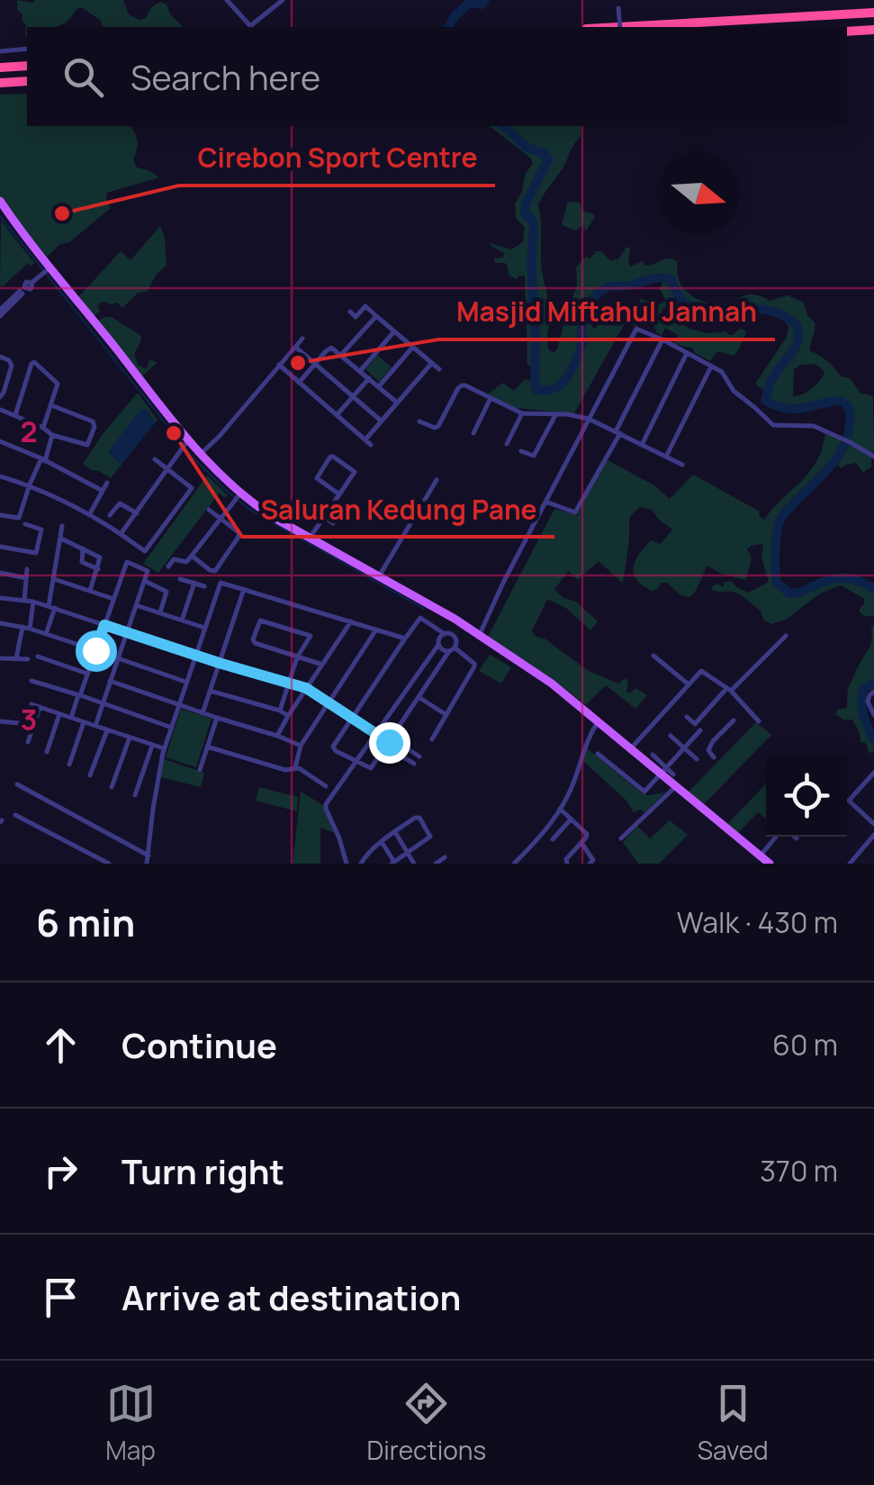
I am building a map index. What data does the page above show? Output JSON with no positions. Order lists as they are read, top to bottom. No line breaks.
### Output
{"places":["Cirebon Sport Centre","Masjid Miftahul Jannah","Saluran Kedung Pane"],"north":"right","page":{"search":"Search here","heading":["6 min","Walk · 430 m"],"list":[["Continue","60 m"],["Turn right","370 m"],"Arrive at destination"],"nav":["Map","Directions","Saved"]},"grid":{"rows":["2","3"]}}
